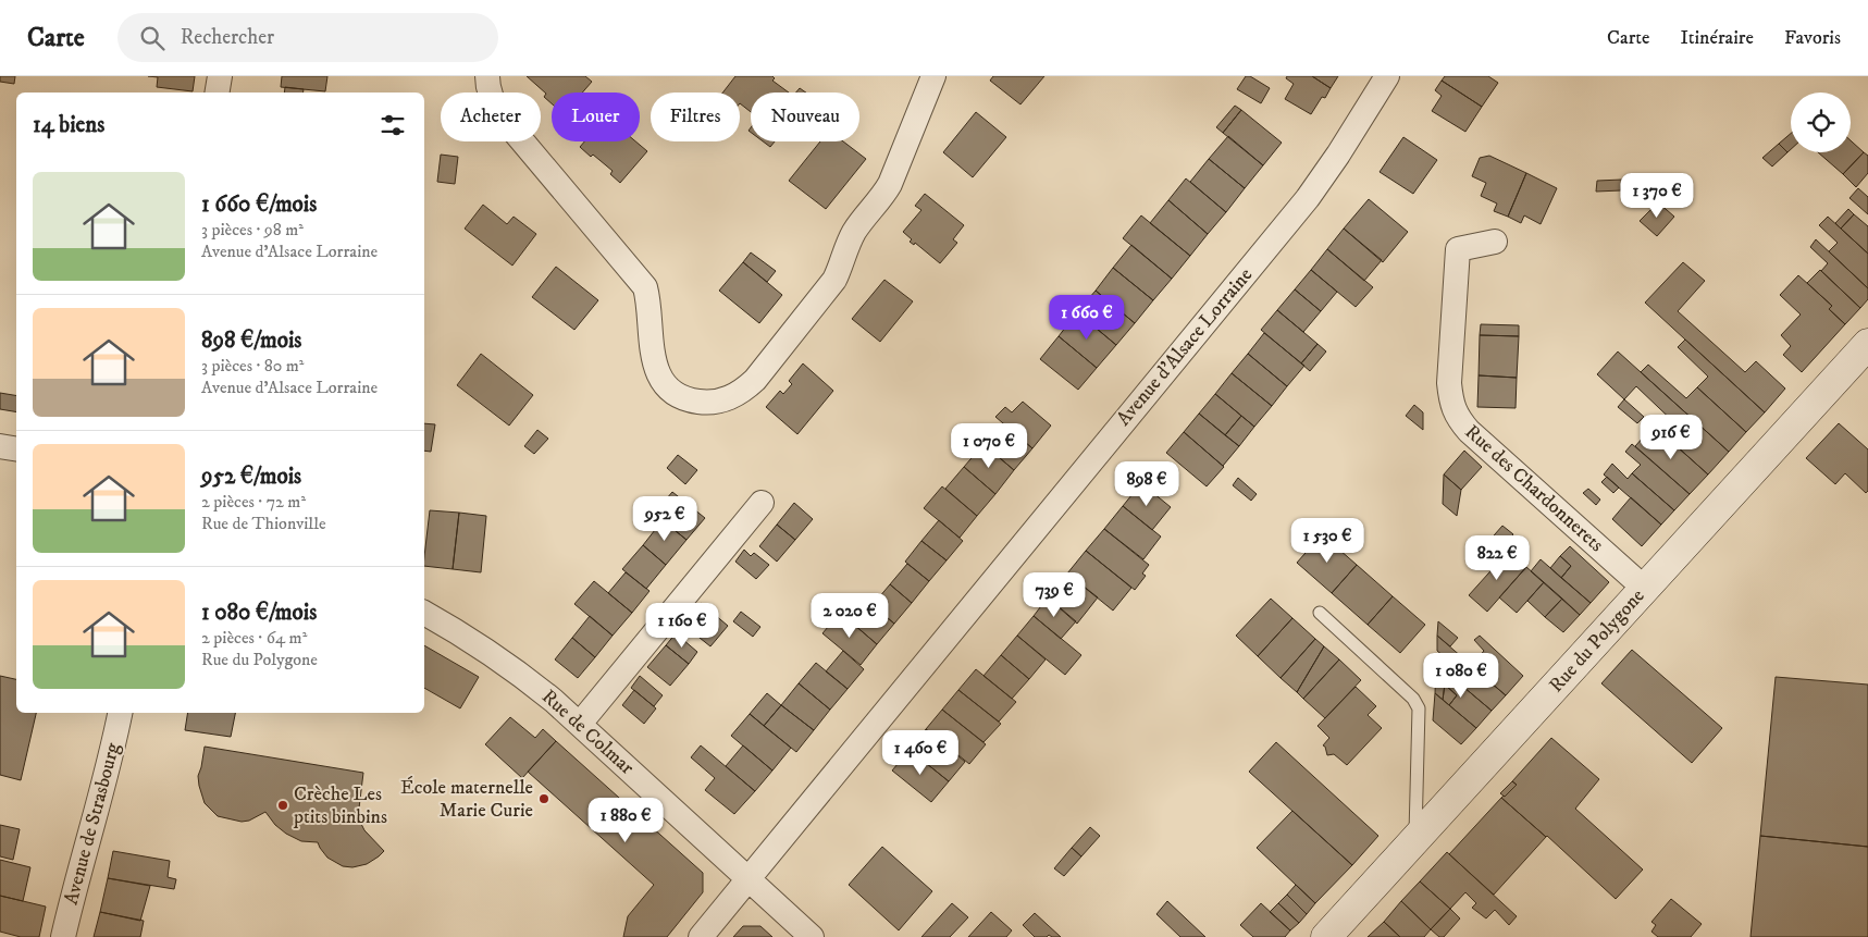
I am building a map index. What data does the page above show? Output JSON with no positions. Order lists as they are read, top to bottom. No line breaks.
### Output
{"streets":{"street":["Avenue d'Alsace Lorraine","Rue des Chardonnerets","Rue du Polygone","Rue de Colmar","Avenue de Strasbourg"]},"crossings":[["Avenue d'Alsace Lorraine","Rue de Colmar"],["Rue des Chardonnerets","Rue du Polygone"]],"places":["École maternelle Marie Curie","Crèche Les ptits binbins"],"page":{"header":"Carte","search":"Rechercher","nav":["Carte","Itinéraire","Favoris"],"chip":["Acheter","Louer","Filtres","Nouveau"],"heading":"14 biens","list":[{"name":"1 660 €/mois","note":"3 pièces · 98 m² · Avenue d'Alsace Lorraine"},{"name":"898 €/mois","note":"3 pièces · 80 m² · Avenue d'Alsace Lorraine"},{"name":"952 €/mois","note":"2 pièces · 72 m² · Rue de Thionville"},{"name":"1 080 €/mois","note":"2 pièces · 64 m² · Rue du Polygone"}],"price":["1 370 €","1 660 €","916 €","1 070 €","898 €","952 €","1 530 €","822 €","739 €","2 020 €","1 160 €","1 080 €","1 460 €","1 880 €"]}}
